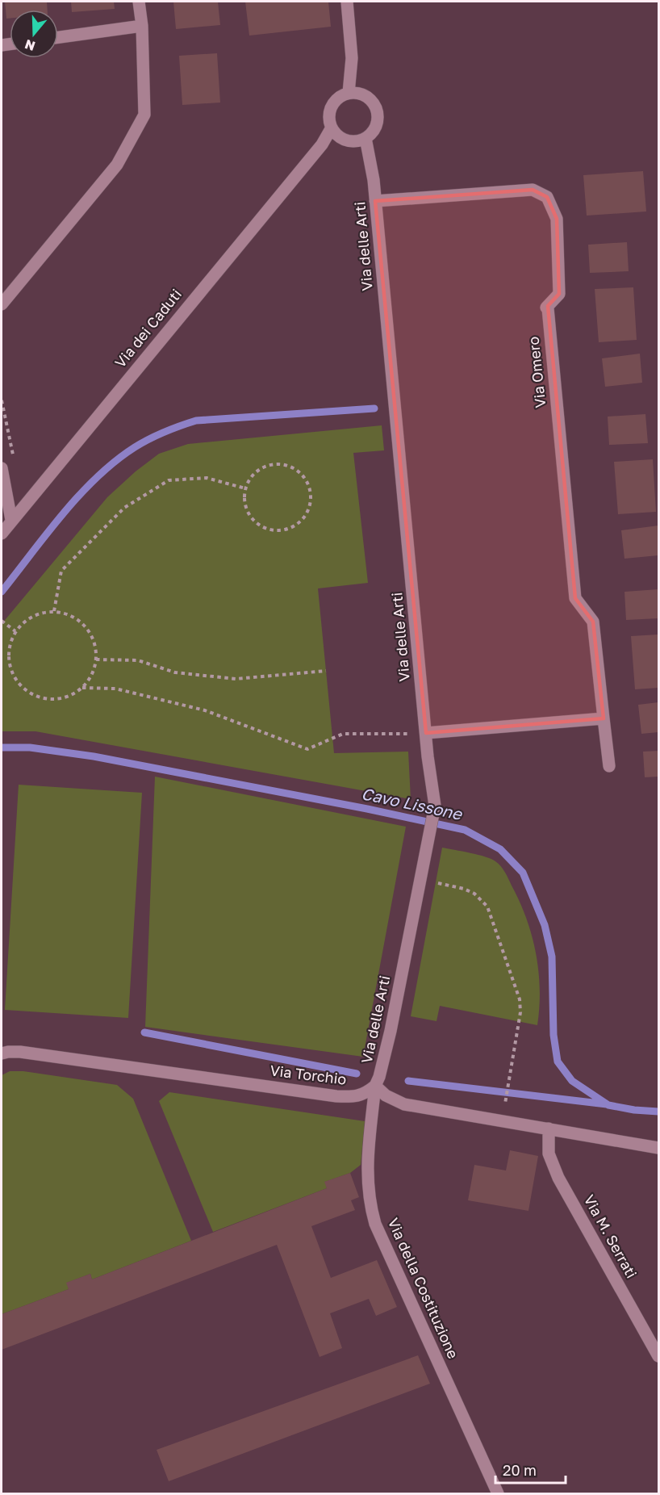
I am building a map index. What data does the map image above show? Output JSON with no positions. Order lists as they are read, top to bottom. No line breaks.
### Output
{"streets":{"street":["Via delle Arti","Via dei Caduti","Via Omero","Via Torchio","Via M. Serrati","Via della Costituzione"]},"crossings":[["Via delle Arti","Via dei Caduti"],["Via delle Arti","Via Omero"],["Via delle Arti","Via Torchio"],["Via delle Arti","Via della Costituzione"],["Via Torchio","Via della Costituzione"]],"water":["Cavo Lissone"],"scale_bar":"20 m","north":"bottom"}
